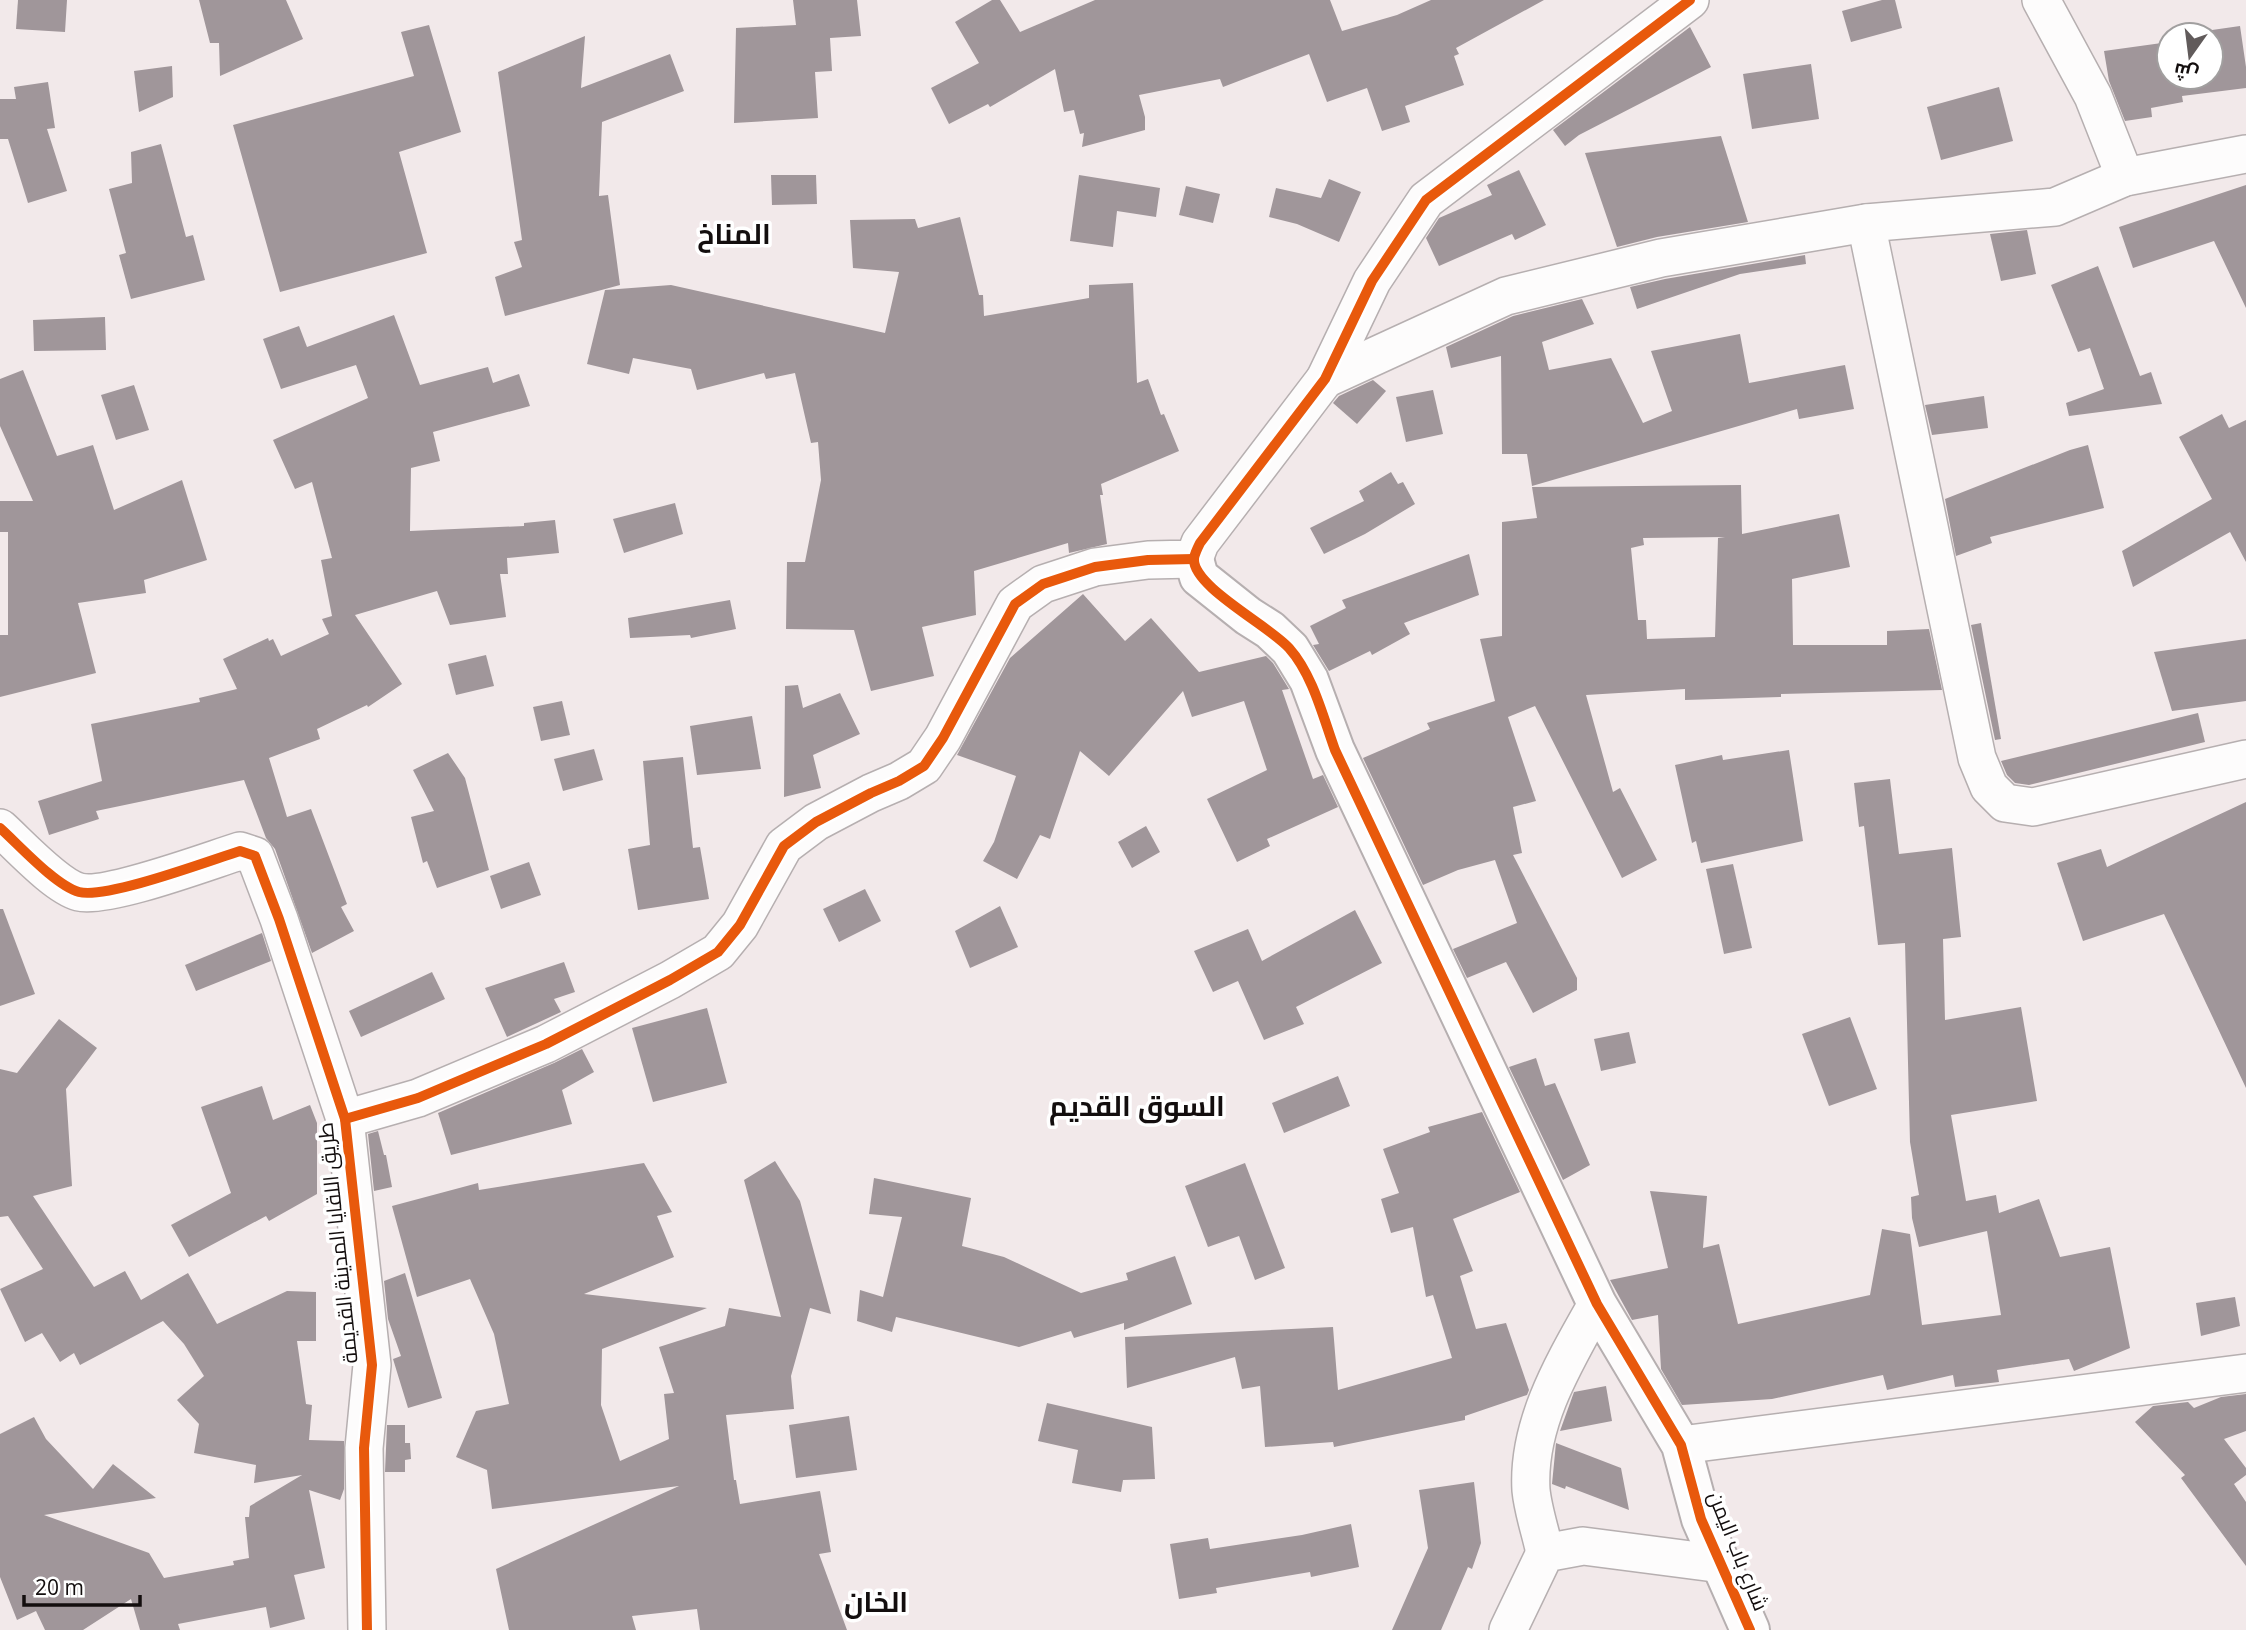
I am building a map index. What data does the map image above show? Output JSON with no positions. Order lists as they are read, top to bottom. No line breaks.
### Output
{"streets":{"street":["طريق اللقايا المدينة القديمة","شارع باب اليمن"]},"districts":["المناخ","السوق القديم","الخان"],"scale_bar":"20 m","north":"bottom"}
